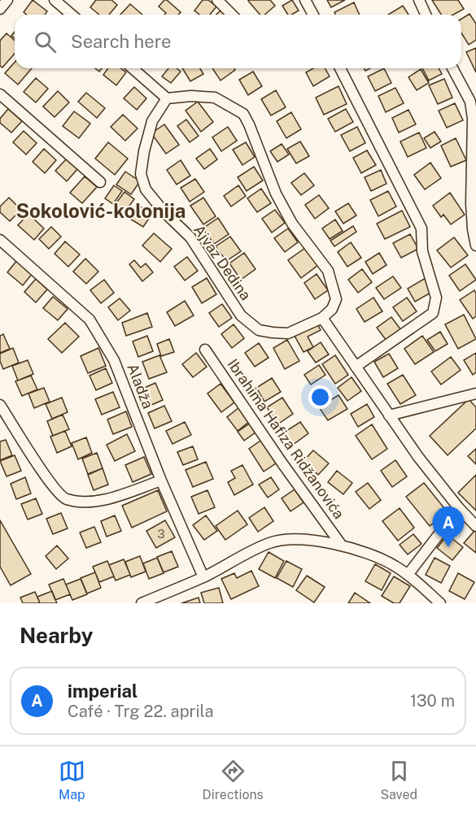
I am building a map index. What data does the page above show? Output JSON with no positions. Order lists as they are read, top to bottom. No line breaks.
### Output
{"streets":{"street":["Ajvaz Dedina","Aladža","Ibrahima Hafiza Ridžanovića"]},"crossings":[["Aladža","Ibrahima Hafiza Ridžanovića"]],"districts":["Sokolović-kolonija"],"house_numbers":["3"],"page":{"search":"Search here","pins":"A","heading":"Nearby","list":[{"mark":"A","name":"imperial","note":"Café · Trg 22. aprila","value":"130 m"}],"nav":["Map","Directions","Saved"]}}
